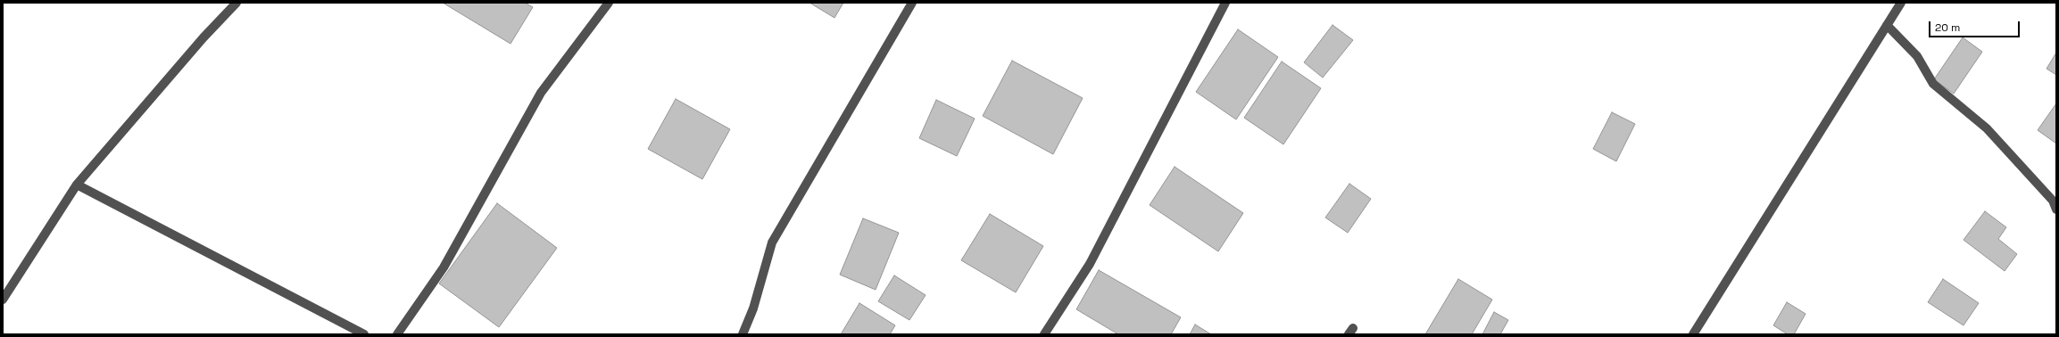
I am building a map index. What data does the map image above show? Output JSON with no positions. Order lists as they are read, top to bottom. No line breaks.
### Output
{"scale_bar":"20 m"}
